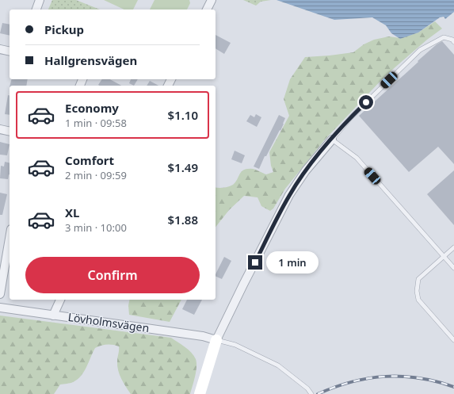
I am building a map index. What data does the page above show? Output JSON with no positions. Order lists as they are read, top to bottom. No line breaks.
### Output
{"streets":{"street":["Lövholmsvägen"]},"page":{"banner":["Pickup","Hallgrensvägen"],"list":[{"name":"Economy","note":"1 min · 09:58","value":"$1.10"},{"name":"Comfort","note":"2 min · 09:59","value":"$1.49"},{"name":"XL","note":"3 min · 10:00","value":"$1.88"}],"buttons":"Confirm","bubble":"1 min"}}
